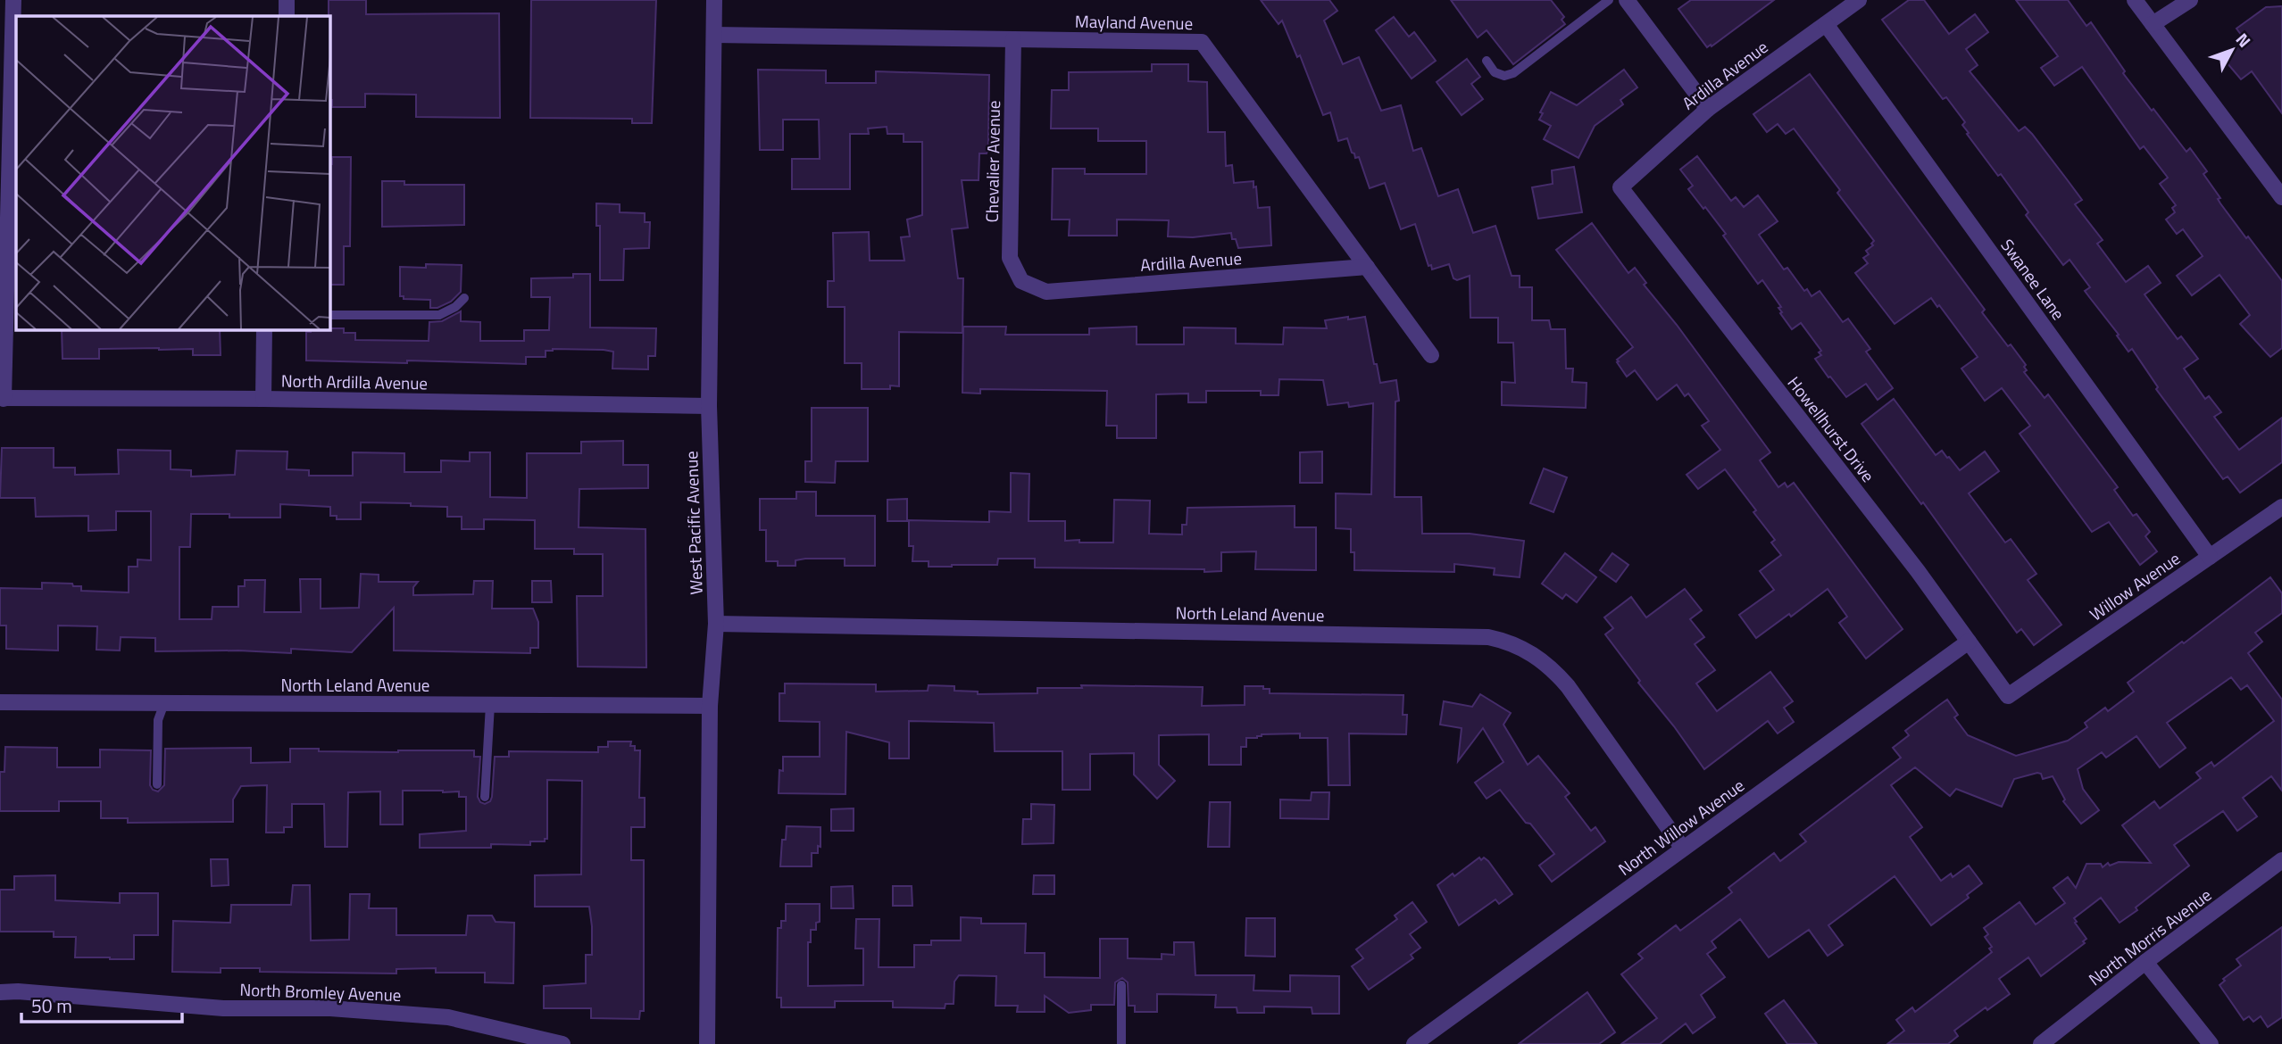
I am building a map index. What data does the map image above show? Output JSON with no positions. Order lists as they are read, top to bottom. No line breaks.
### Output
{"streets":{"street":["Mayland Avenue","Ardilla Avenue","Chevalier Avenue","Swanee Lane","North Ardilla Avenue","Howellhurst Drive","West Pacific Avenue","Willow Avenue","North Leland Avenue","North Willow Avenue","North Morris Avenue","North Bromley Avenue"]},"crossings":[["Mayland Avenue","Ardilla Avenue"],["Mayland Avenue","Chevalier Avenue"],["Mayland Avenue","West Pacific Avenue"],["Ardilla Avenue","Chevalier Avenue"],["Ardilla Avenue","Swanee Lane"],["Ardilla Avenue","Howellhurst Drive"],["Swanee Lane","Willow Avenue"],["North Ardilla Avenue","West Pacific Avenue"],["Howellhurst Drive","Willow Avenue"],["Howellhurst Drive","North Willow Avenue"],["West Pacific Avenue","North Leland Avenue"],["North Leland Avenue","North Willow Avenue"]],"scale_bar":"50 m","north":"top right"}
